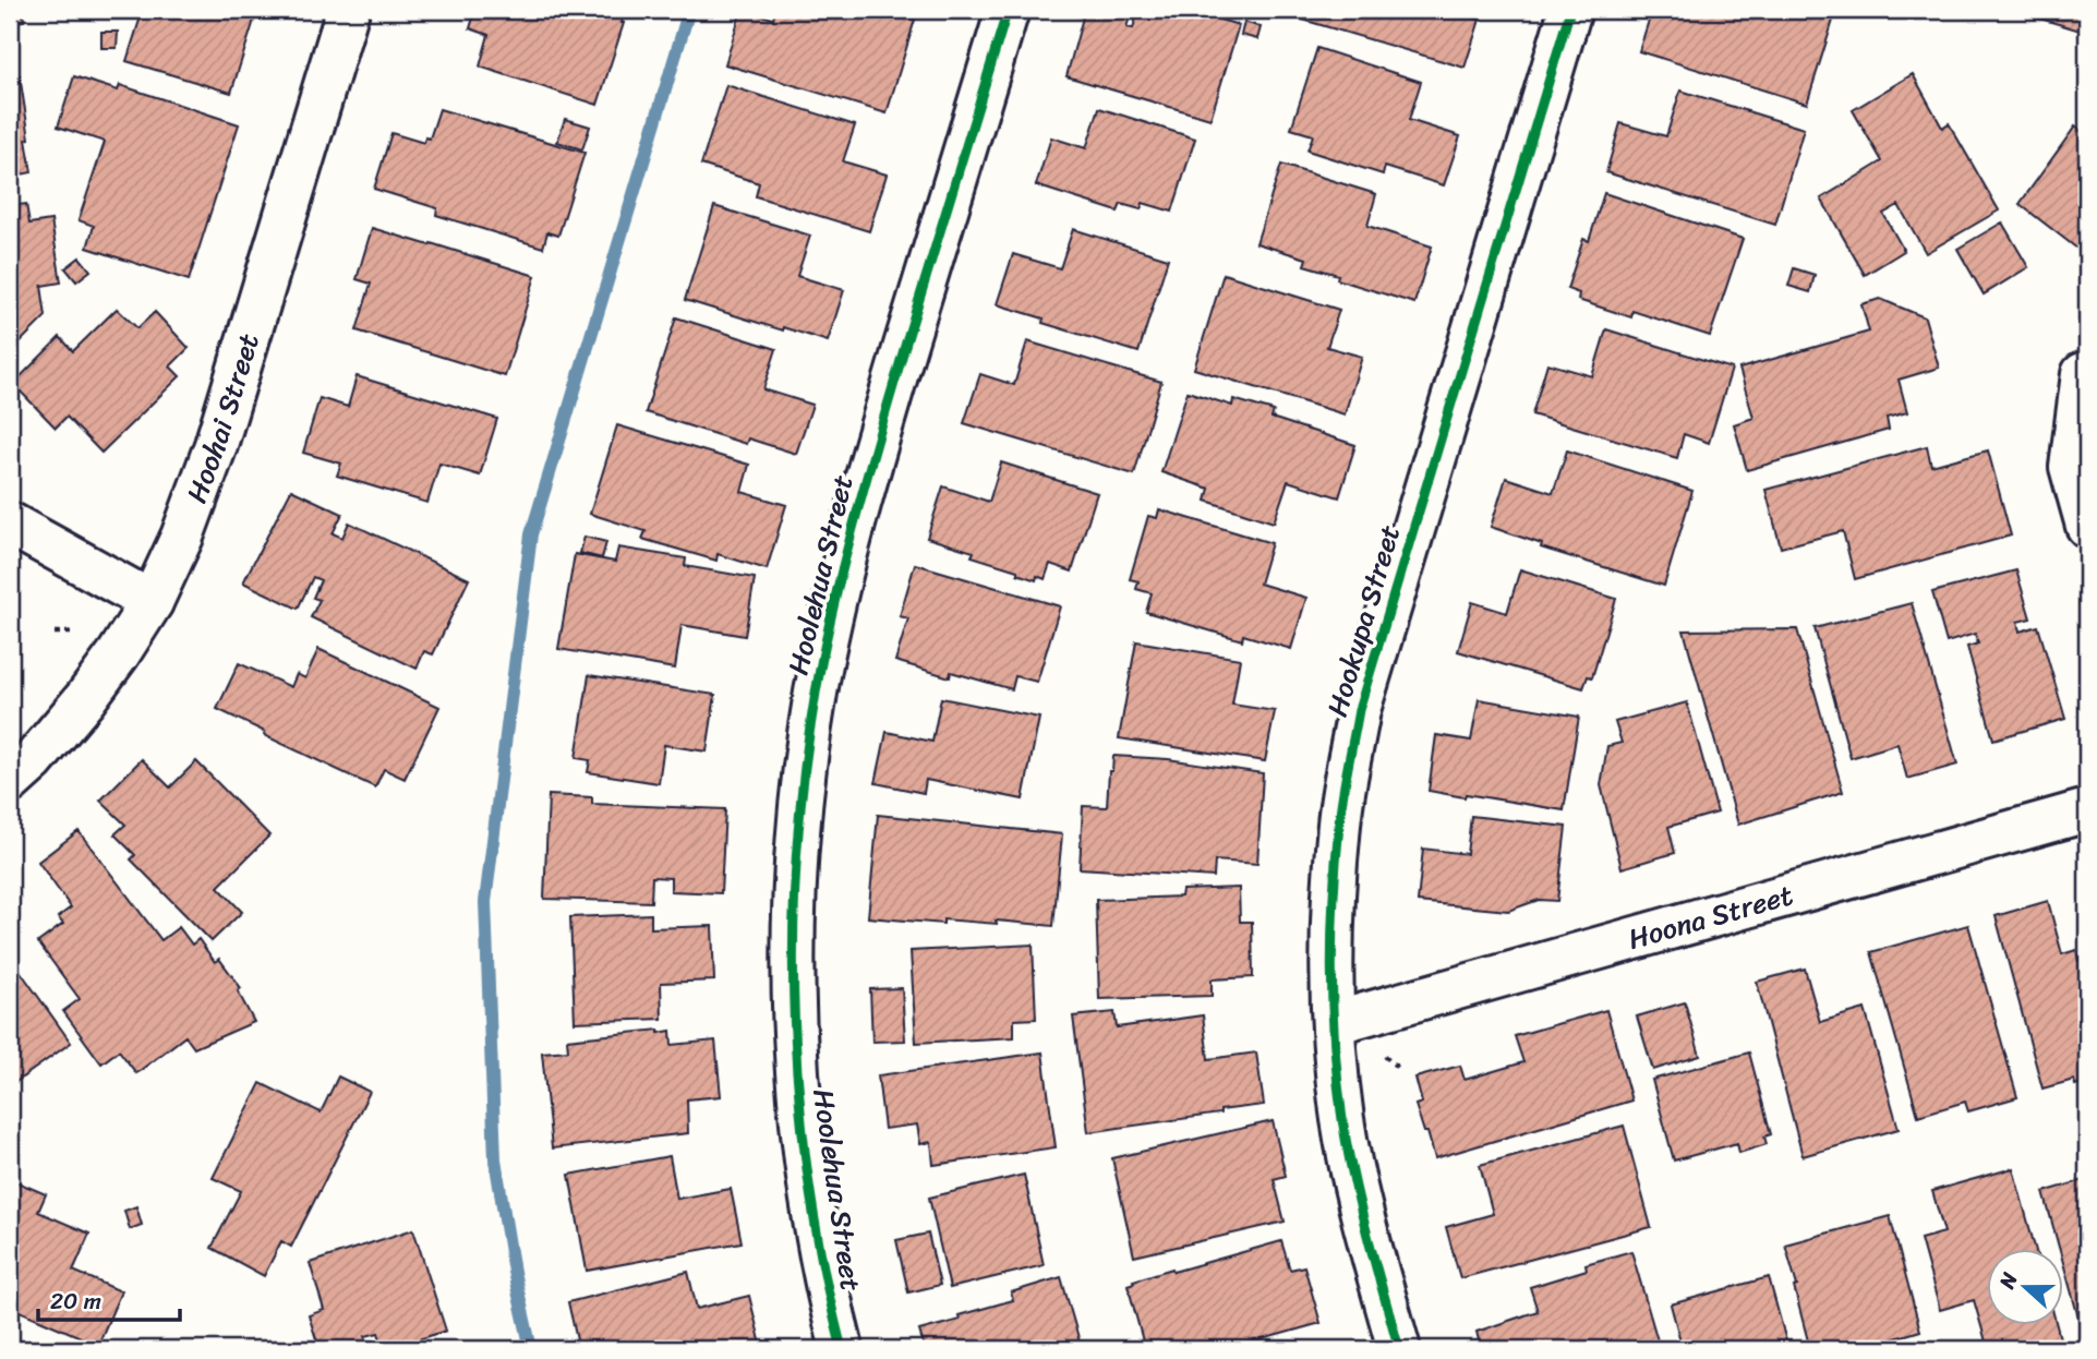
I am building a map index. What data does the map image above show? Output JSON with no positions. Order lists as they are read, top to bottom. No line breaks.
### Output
{"streets":{"street":["Hoohai Street","Hoolehua Street","Hookupa Street","Hoona Street"]},"crossings":[["Hookupa Street","Hoona Street"]],"scale_bar":"20 m","north":"left"}
